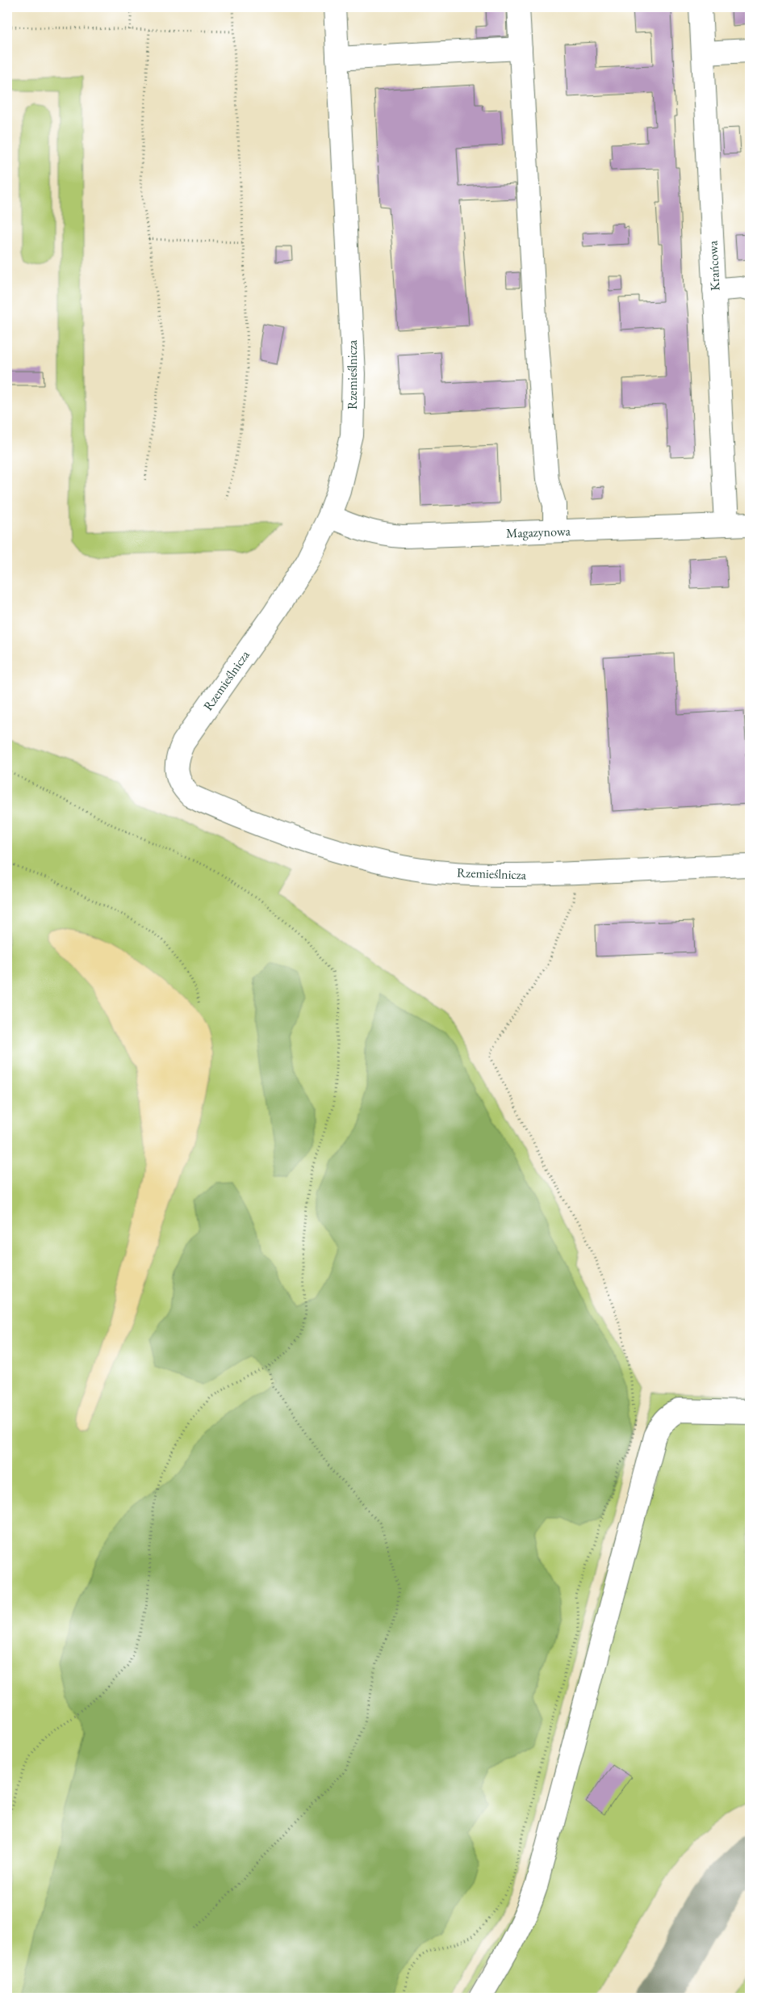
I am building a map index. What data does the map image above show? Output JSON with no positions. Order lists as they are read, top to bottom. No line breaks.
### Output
{"streets":{"street":["Krańcowa","Rzemieślnicza","Magazynowa"]},"crossings":[["Krańcowa","Magazynowa"],["Rzemieślnicza","Magazynowa"]]}
